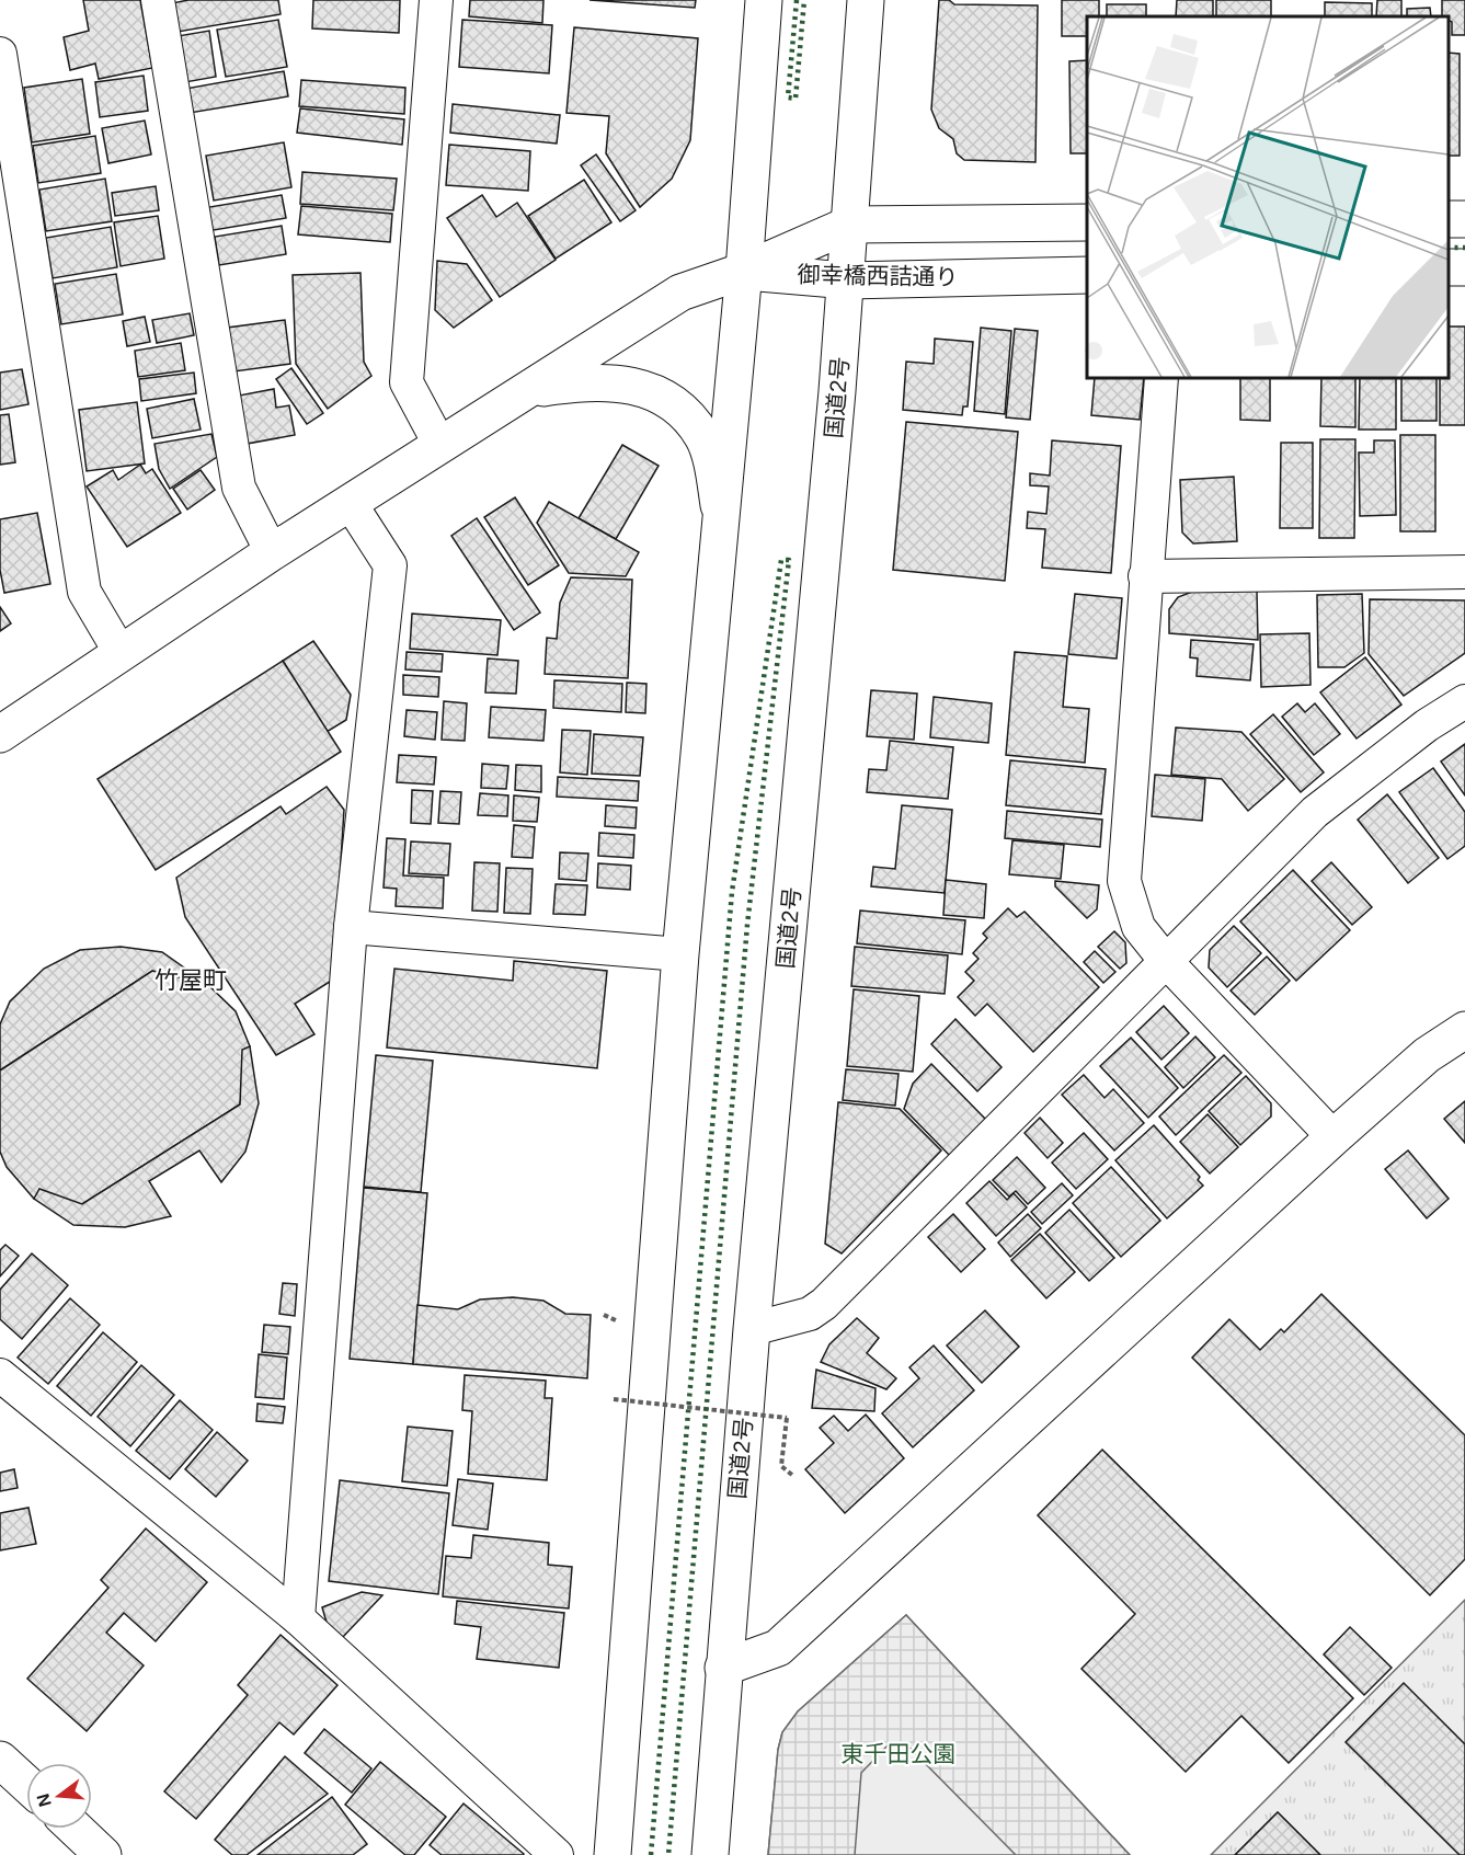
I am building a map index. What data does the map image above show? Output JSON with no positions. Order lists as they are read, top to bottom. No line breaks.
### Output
{"streets":{"main road":["御幸橋西詰通り","国道2号"]},"crossings":[["御幸橋西詰通り","国道2号"]],"districts":["竹屋町"],"parks":["東千田公園"],"north":"left"}
